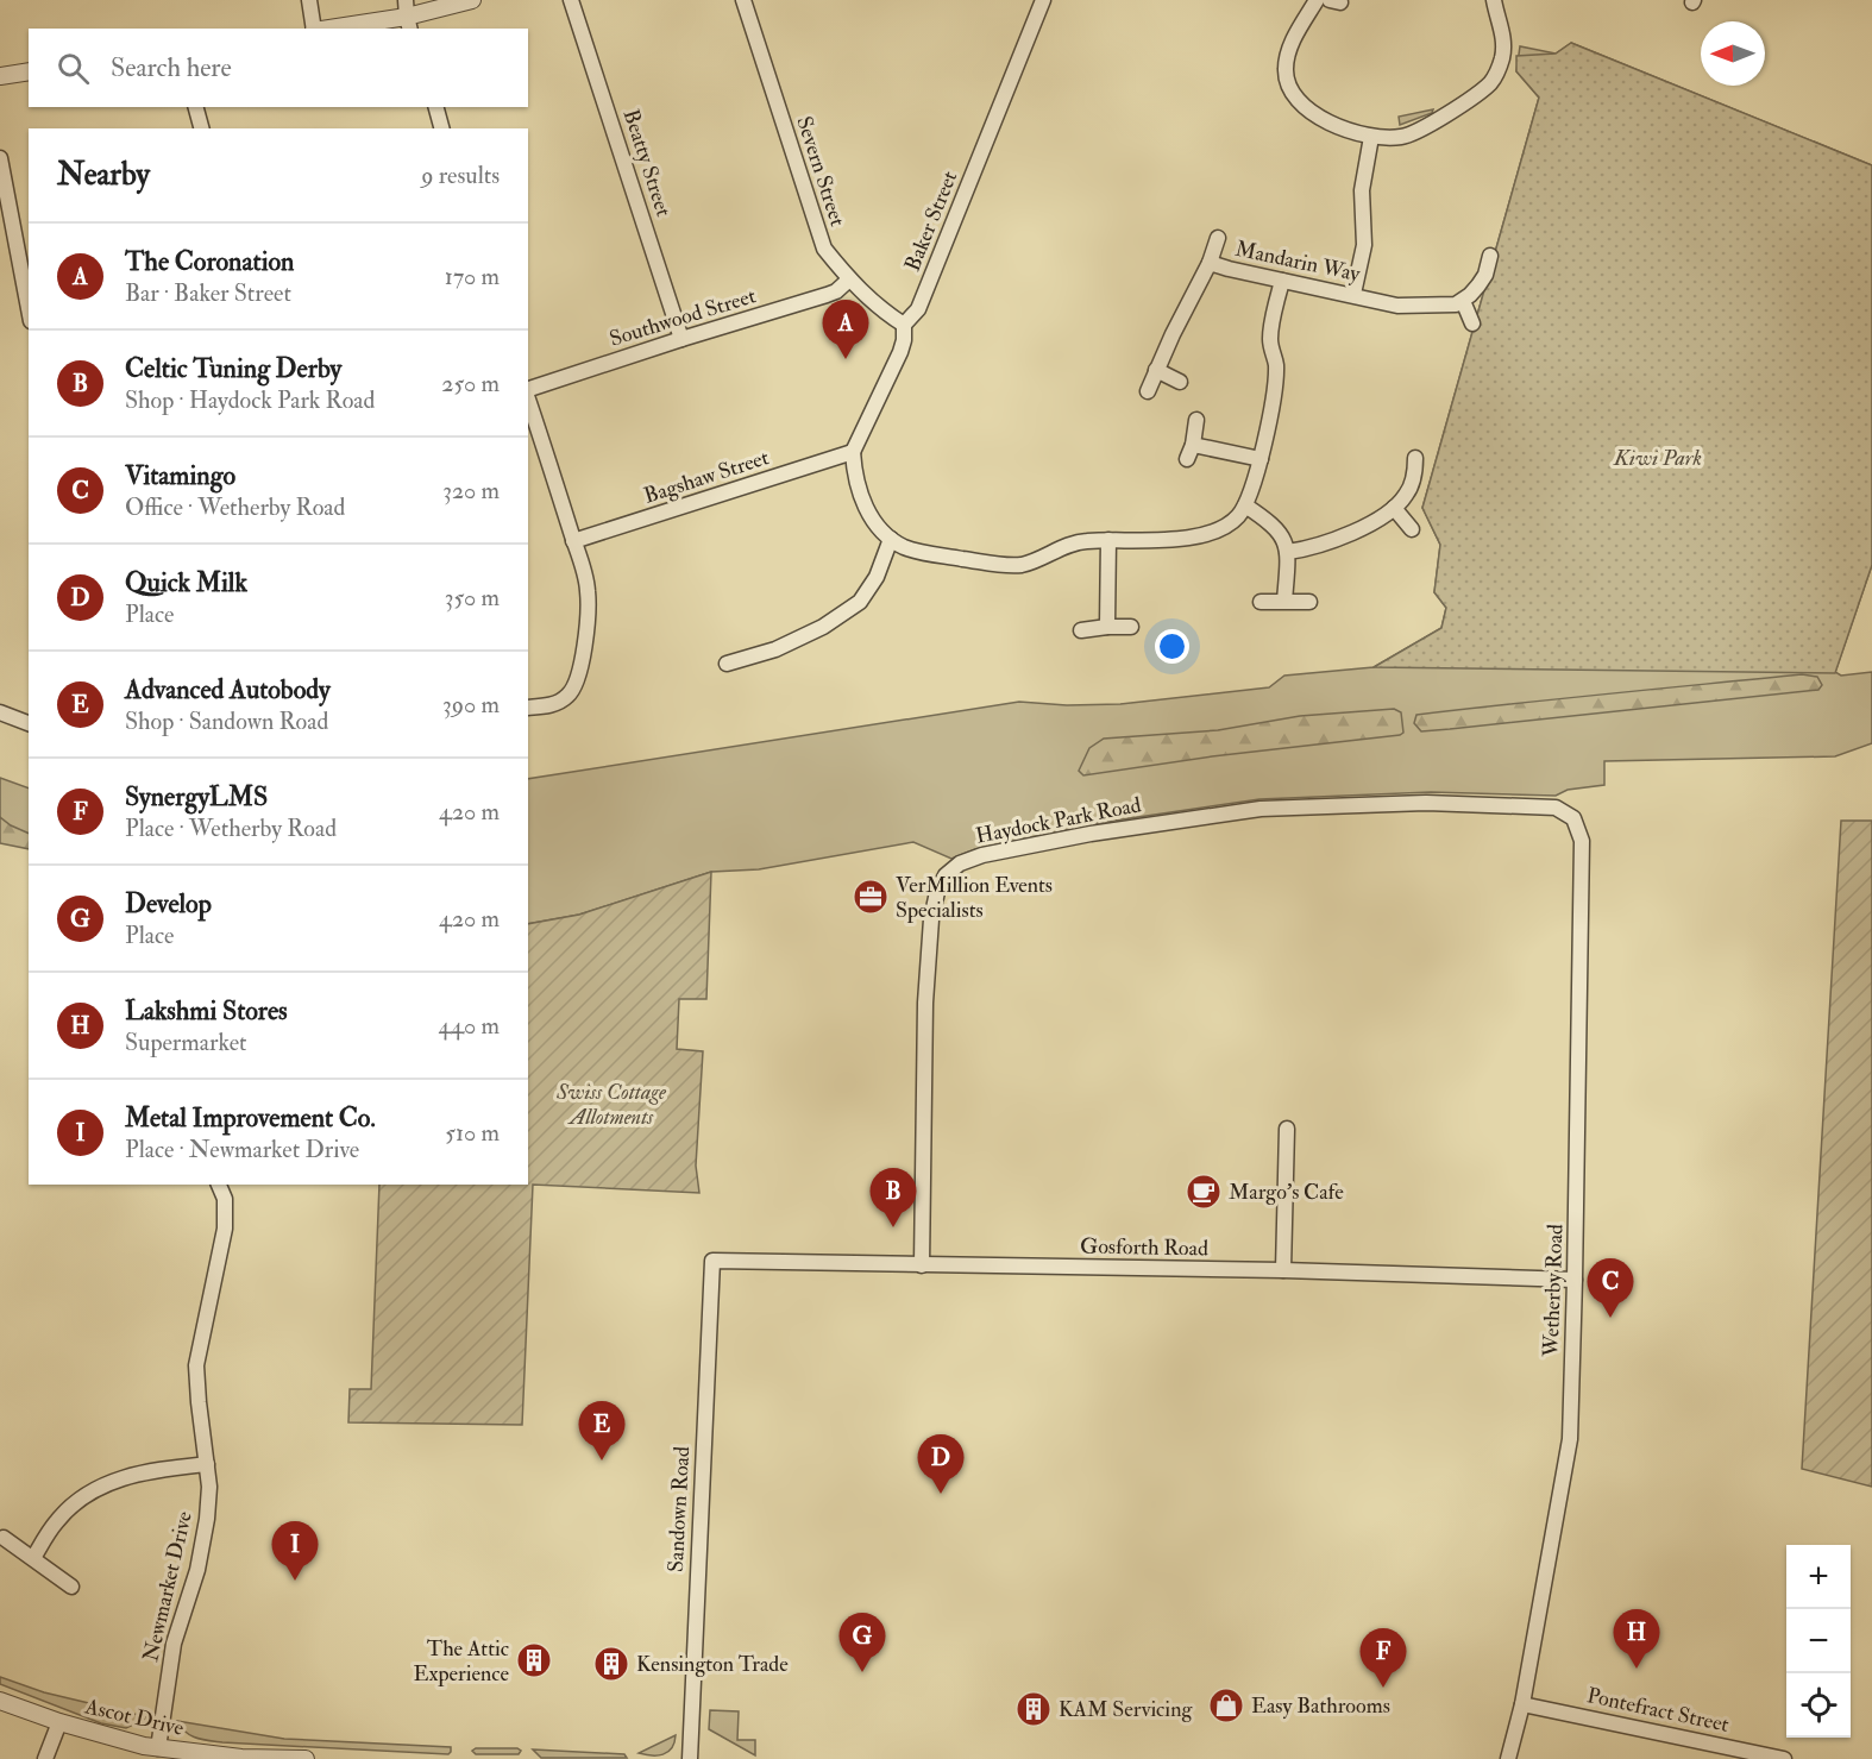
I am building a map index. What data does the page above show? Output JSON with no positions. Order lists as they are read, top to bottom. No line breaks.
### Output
{"streets":{"street":["Beatty Street","Severn Street","Baker Street","Mandarin Way","Southwood Street","Bagshaw Street","Haydock Park Road","Gosforth Road","Wetherby Road","Sandown Road","Newmarket Drive","Pontefract Street","Ascot Drive"]},"crossings":[["Beatty Street","Southwood Street"],["Severn Street","Baker Street"],["Severn Street","Southwood Street"],["Baker Street","Bagshaw Street"],["Haydock Park Road","Gosforth Road"],["Haydock Park Road","Wetherby Road"],["Gosforth Road","Wetherby Road"],["Gosforth Road","Sandown Road"],["Wetherby Road","Pontefract Street"],["Newmarket Drive","Ascot Drive"]],"parks":["Kiwi Park","Swiss Cottage Allotments"],"places":{"office":["VerMillion Events Specialists"],"cafe":["Margo's Cafe"],"building":["The Attic Experience","Kensington Trade","KAM Servicing"],"shop":["Easy Bathrooms"]},"north":"left","page":{"search":"Search here","heading":["Nearby","9 results"],"list":[{"mark":"A","name":"The Coronation","note":"Bar · Baker Street","value":"170 m"},{"mark":"B","name":"Celtic Tuning Derby","note":"Shop · Haydock Park Road","value":"250 m"},{"mark":"C","name":"Vitamingo","note":"Office · Wetherby Road","value":"320 m"},{"mark":"D","name":"Quick Milk","note":"Place","value":"350 m"},{"mark":"E","name":"Advanced Autobody","note":"Shop · Sandown Road","value":"390 m"},{"mark":"F","name":"SynergyLMS","note":"Place · Wetherby Road","value":"420 m"},{"mark":"G","name":"Develop","note":"Place","value":"420 m"},{"mark":"H","name":"Lakshmi Stores","note":"Supermarket","value":"440 m"},{"mark":"I","name":"Metal Improvement Co.","note":"Place · Newmarket Drive","value":"510 m"}],"pins":["A","B","C","E","D","I","H","G","F"],"map_buttons":["+","−"]}}
